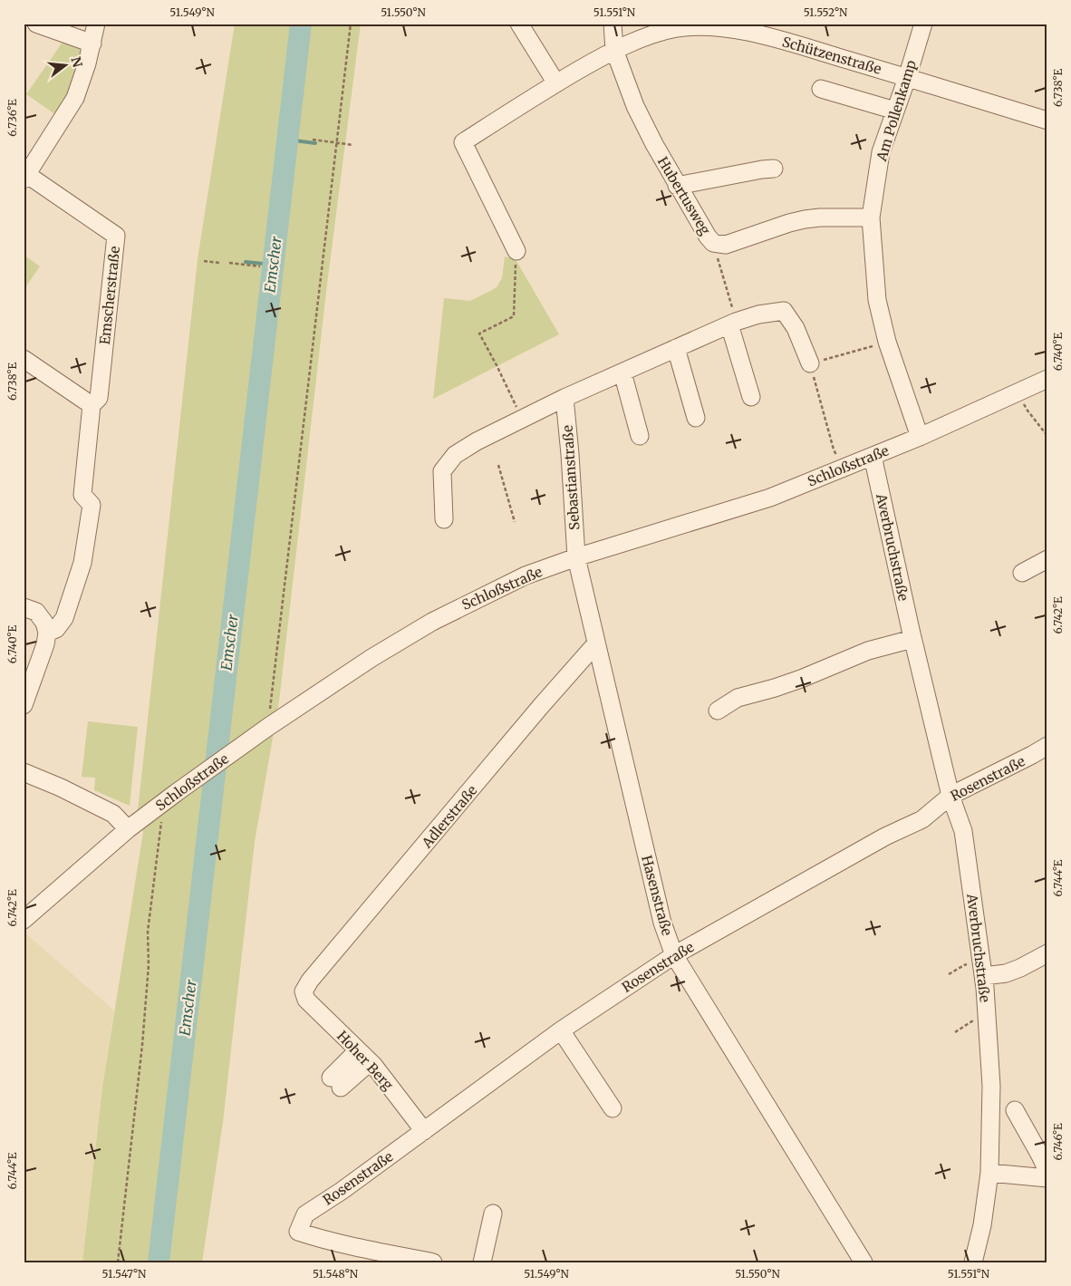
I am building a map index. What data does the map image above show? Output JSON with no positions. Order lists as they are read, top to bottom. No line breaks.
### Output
{"streets":{"street":["Schützenstraße","Am Pollenkamp","Hubertusweg","Emscherstraße","Schloßstraße","Sebastianstraße","Averbruchstraße","Rosenstraße","Adlerstraße","Hasenstraße","Hoher Berg"]},"crossings":[["Schützenstraße","Am Pollenkamp"],["Schützenstraße","Hubertusweg"],["Am Pollenkamp","Hubertusweg"],["Am Pollenkamp","Schloßstraße"],["Schloßstraße","Sebastianstraße"],["Schloßstraße","Averbruchstraße"],["Schloßstraße","Hasenstraße"],["Sebastianstraße","Hasenstraße"],["Averbruchstraße","Rosenstraße"],["Rosenstraße","Hasenstraße"],["Rosenstraße","Hoher Berg"],["Adlerstraße","Hasenstraße"],["Adlerstraße","Hoher Berg"]],"water":["Emscher"],"north":"right","coordinates":["51.549°N","51.550°N","51.551°N","51.552°N","6.738°E","6.736°E","6.740°E","6.742°E","6.744°E","6.746°E","51.547°N","51.548°N"]}
